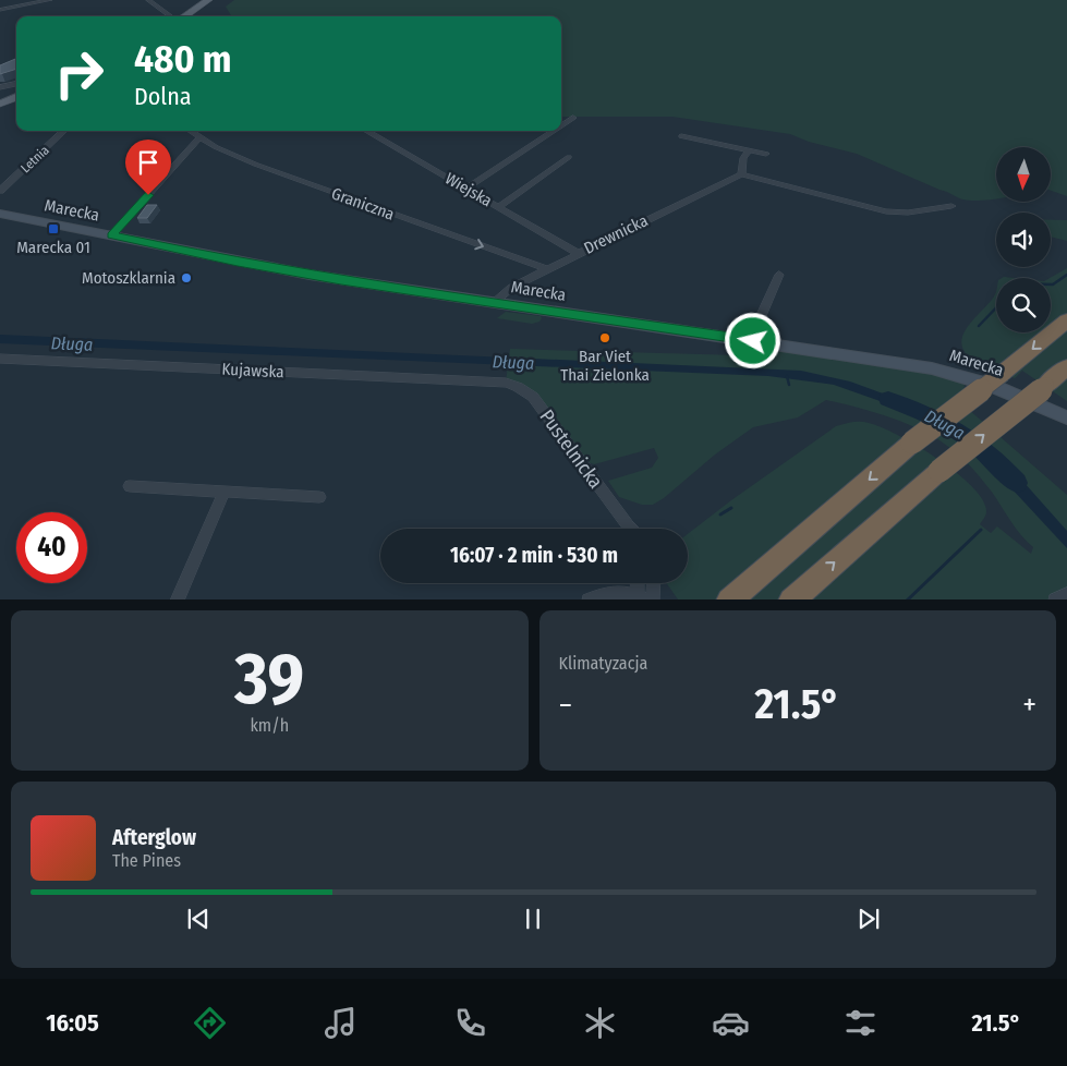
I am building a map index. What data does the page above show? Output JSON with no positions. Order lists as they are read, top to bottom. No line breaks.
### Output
{"streets":{"street":["Letnia","Wiejska","Graniczna","Marecka","Drewnicka","Kujawska","Pustelnicka"]},"crossings":[["Wiejska","Drewnicka"],["Graniczna","Drewnicka"],["Marecka","Drewnicka"],["Kujawska","Pustelnicka"]],"one_way":["Graniczna"],"water":["Długa"],"places":{"transit":["Marecka 01"],"other":["Motoszklarnia","Bar Viet Thai Zielonka"]},"north":"bottom","page":{"turn":["480 m","Dolna"],"limit":"40","trip":"16:07 · 2 min · 530 m","tile":[["39","km/h"],"Klimatyzacja"],"heat":["−","21.5°","+"],"song":["Afterglow","The Pines"],"tabs":["16:05","21.5°"]}}
